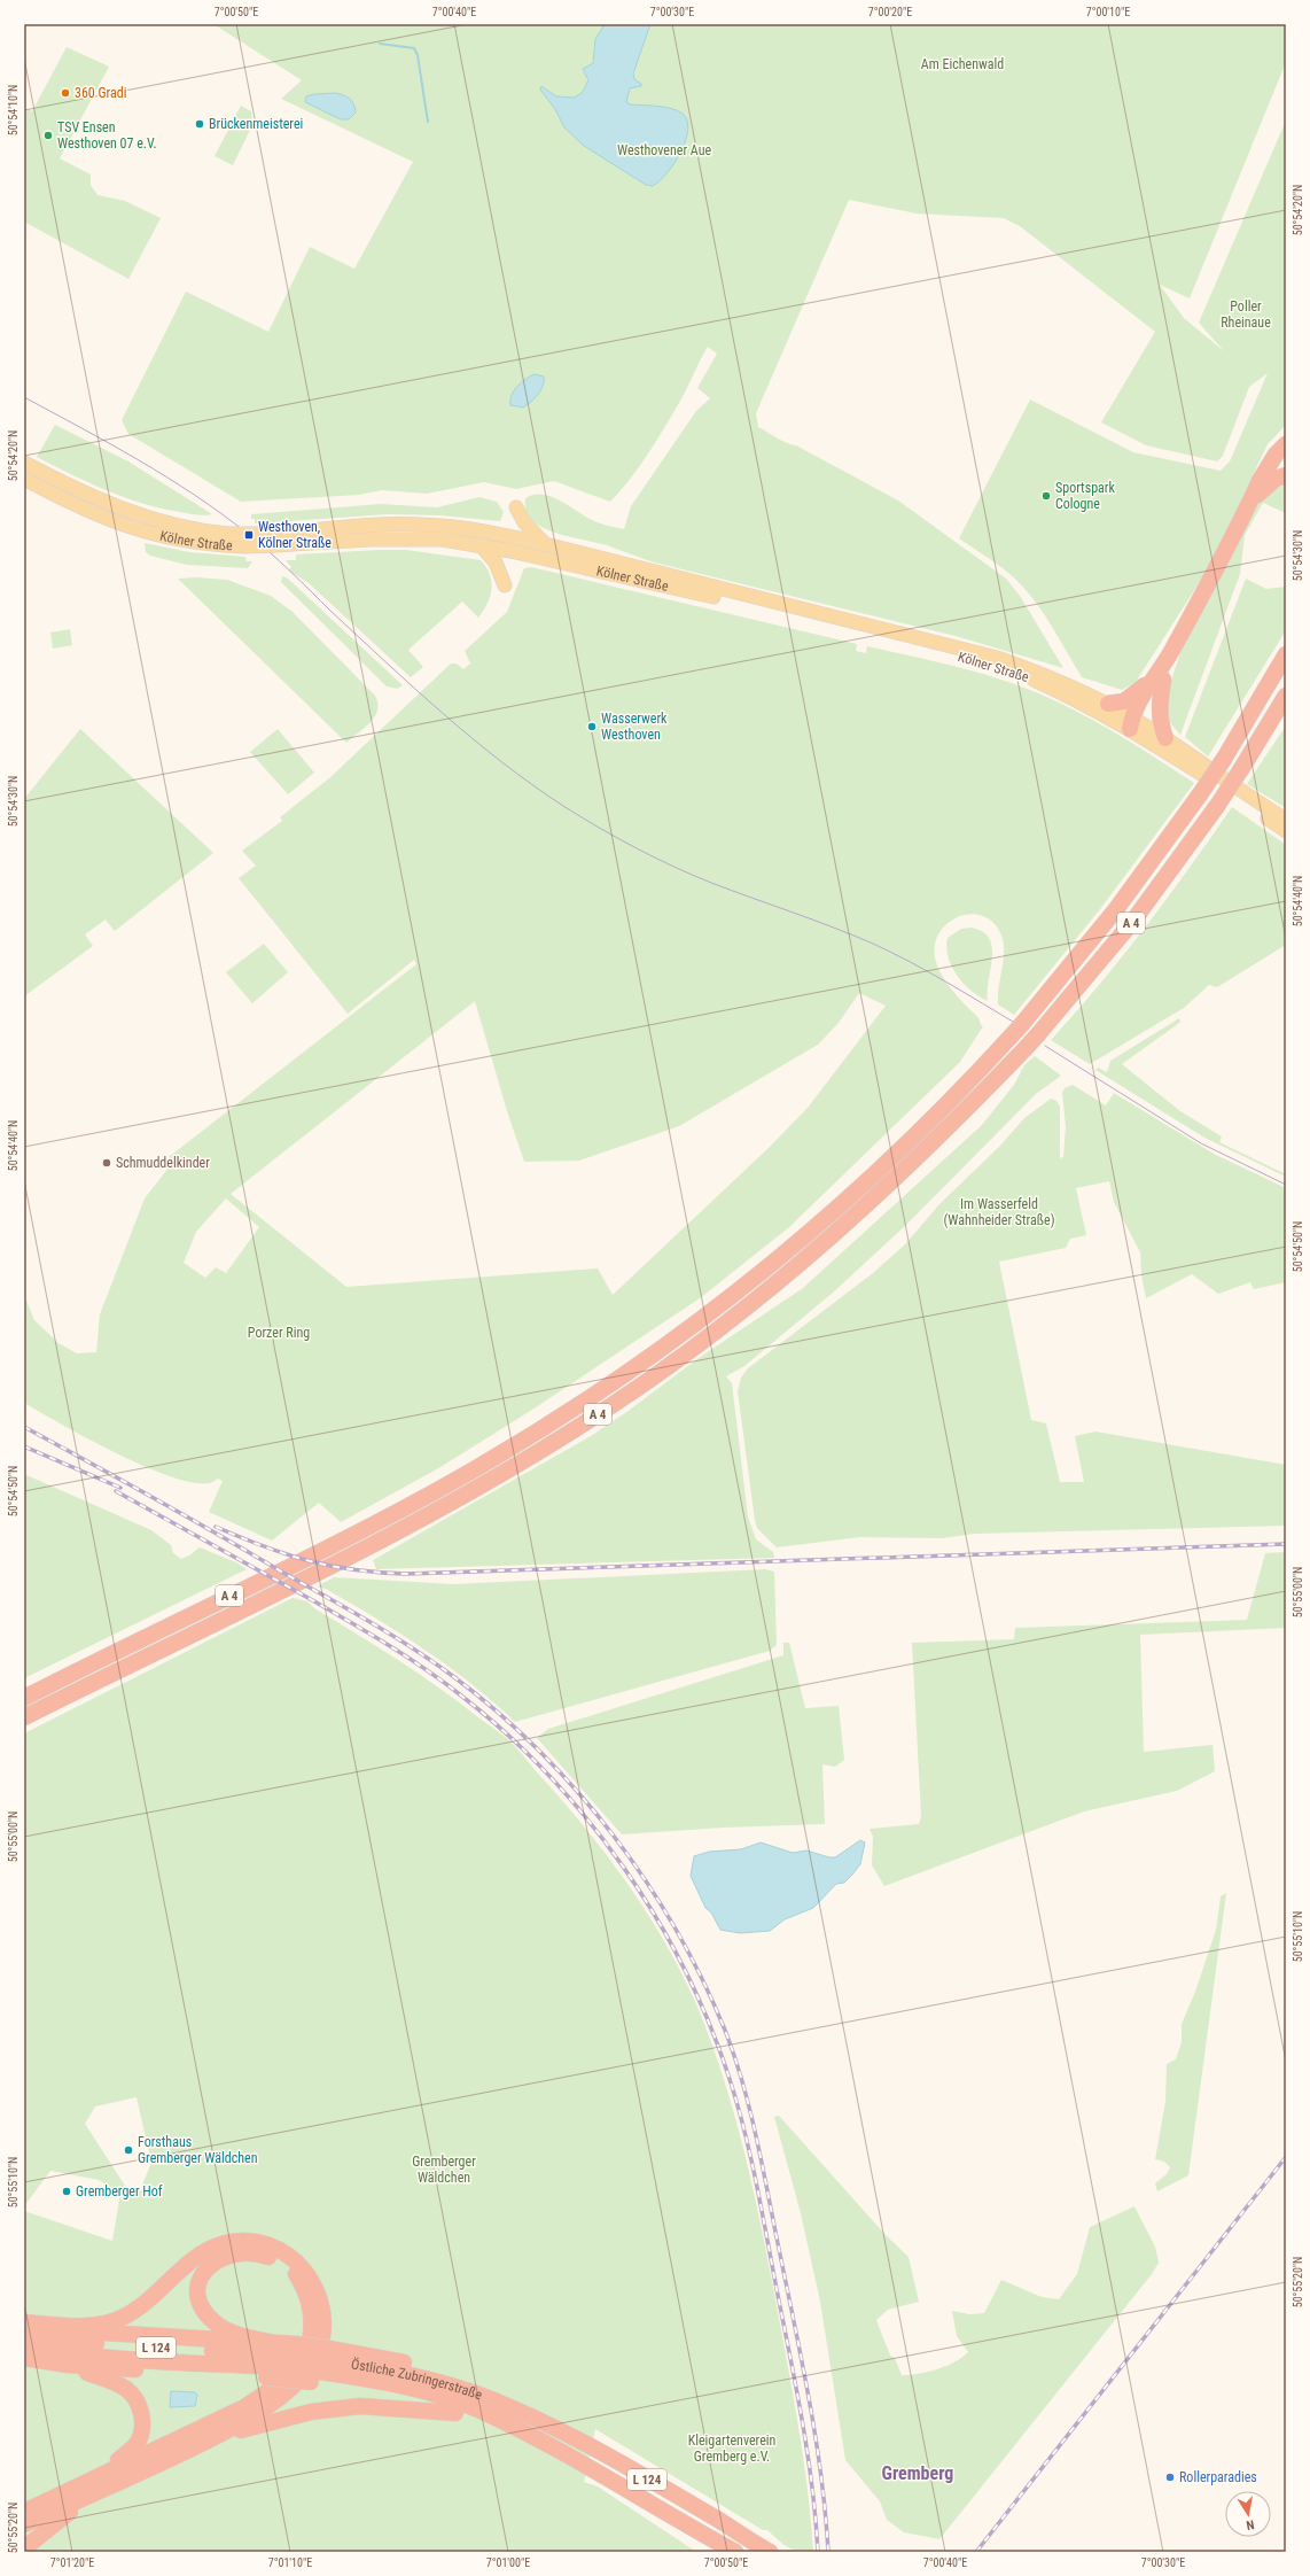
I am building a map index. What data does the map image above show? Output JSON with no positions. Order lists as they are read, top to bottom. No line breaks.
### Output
{"streets":{"highway":["A 4","L 124","Östliche Zubringerstraße"],"main road":["Kölner Straße"]},"districts":["Gremberg"],"parks":["Am Eichenwald","Westhovener Aue","Poller Rheinaue","Im Wasserfeld (Wahnheider Straße)","Porzer Ring","Gremberger Wäldchen","Kleigartenverein Gremberg e.V."],"places":{"other":["360 Gradi","Brückenmeisterei","TSV Ensen Westhoven 07 e.V.","Sportspark Cologne","Wasserwerk Westhoven","Schmuddelkinder","Forsthaus Gremberger Wäldchen","Gremberger Hof","Rollerparadies"],"transit":["Westhoven, Kölner Straße"]},"north":"bottom","coordinates":["7°00'50\"E","7°00'40\"E","7°00'30\"E","7°00'20\"E","7°00'10\"E","50°54'10\"N","50°54'20\"N","50°54'30\"N","50°54'40\"N","50°54'50\"N","50°55'00\"N","50°55'10\"N","50°55'20\"N","7°01'20\"E","7°01'10\"E","7°01'00\"E"]}
